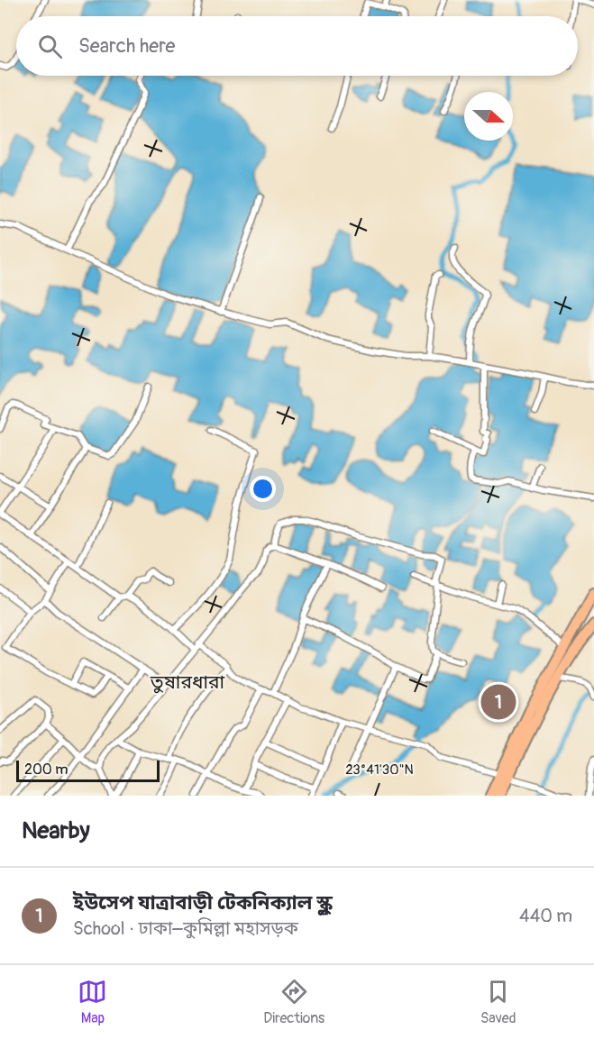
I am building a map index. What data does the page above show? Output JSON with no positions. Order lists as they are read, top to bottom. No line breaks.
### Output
{"districts":["তুষারধারা"],"scale_bar":"200 m","north":"right","page":{"search":"Search here","pins":"1","scale":"200 m","heading":"Nearby","list":[{"mark":"1","name":"ইউসেপ যাত্রাবাড়ী টেকনিক্যাল স্কুল","note":"School · ঢাকা–কুমিল্লা মহাসড়ক","value":"440 m"}],"nav":["Map","Directions","Saved"]},"coordinates":["23°41'30\"N"]}
